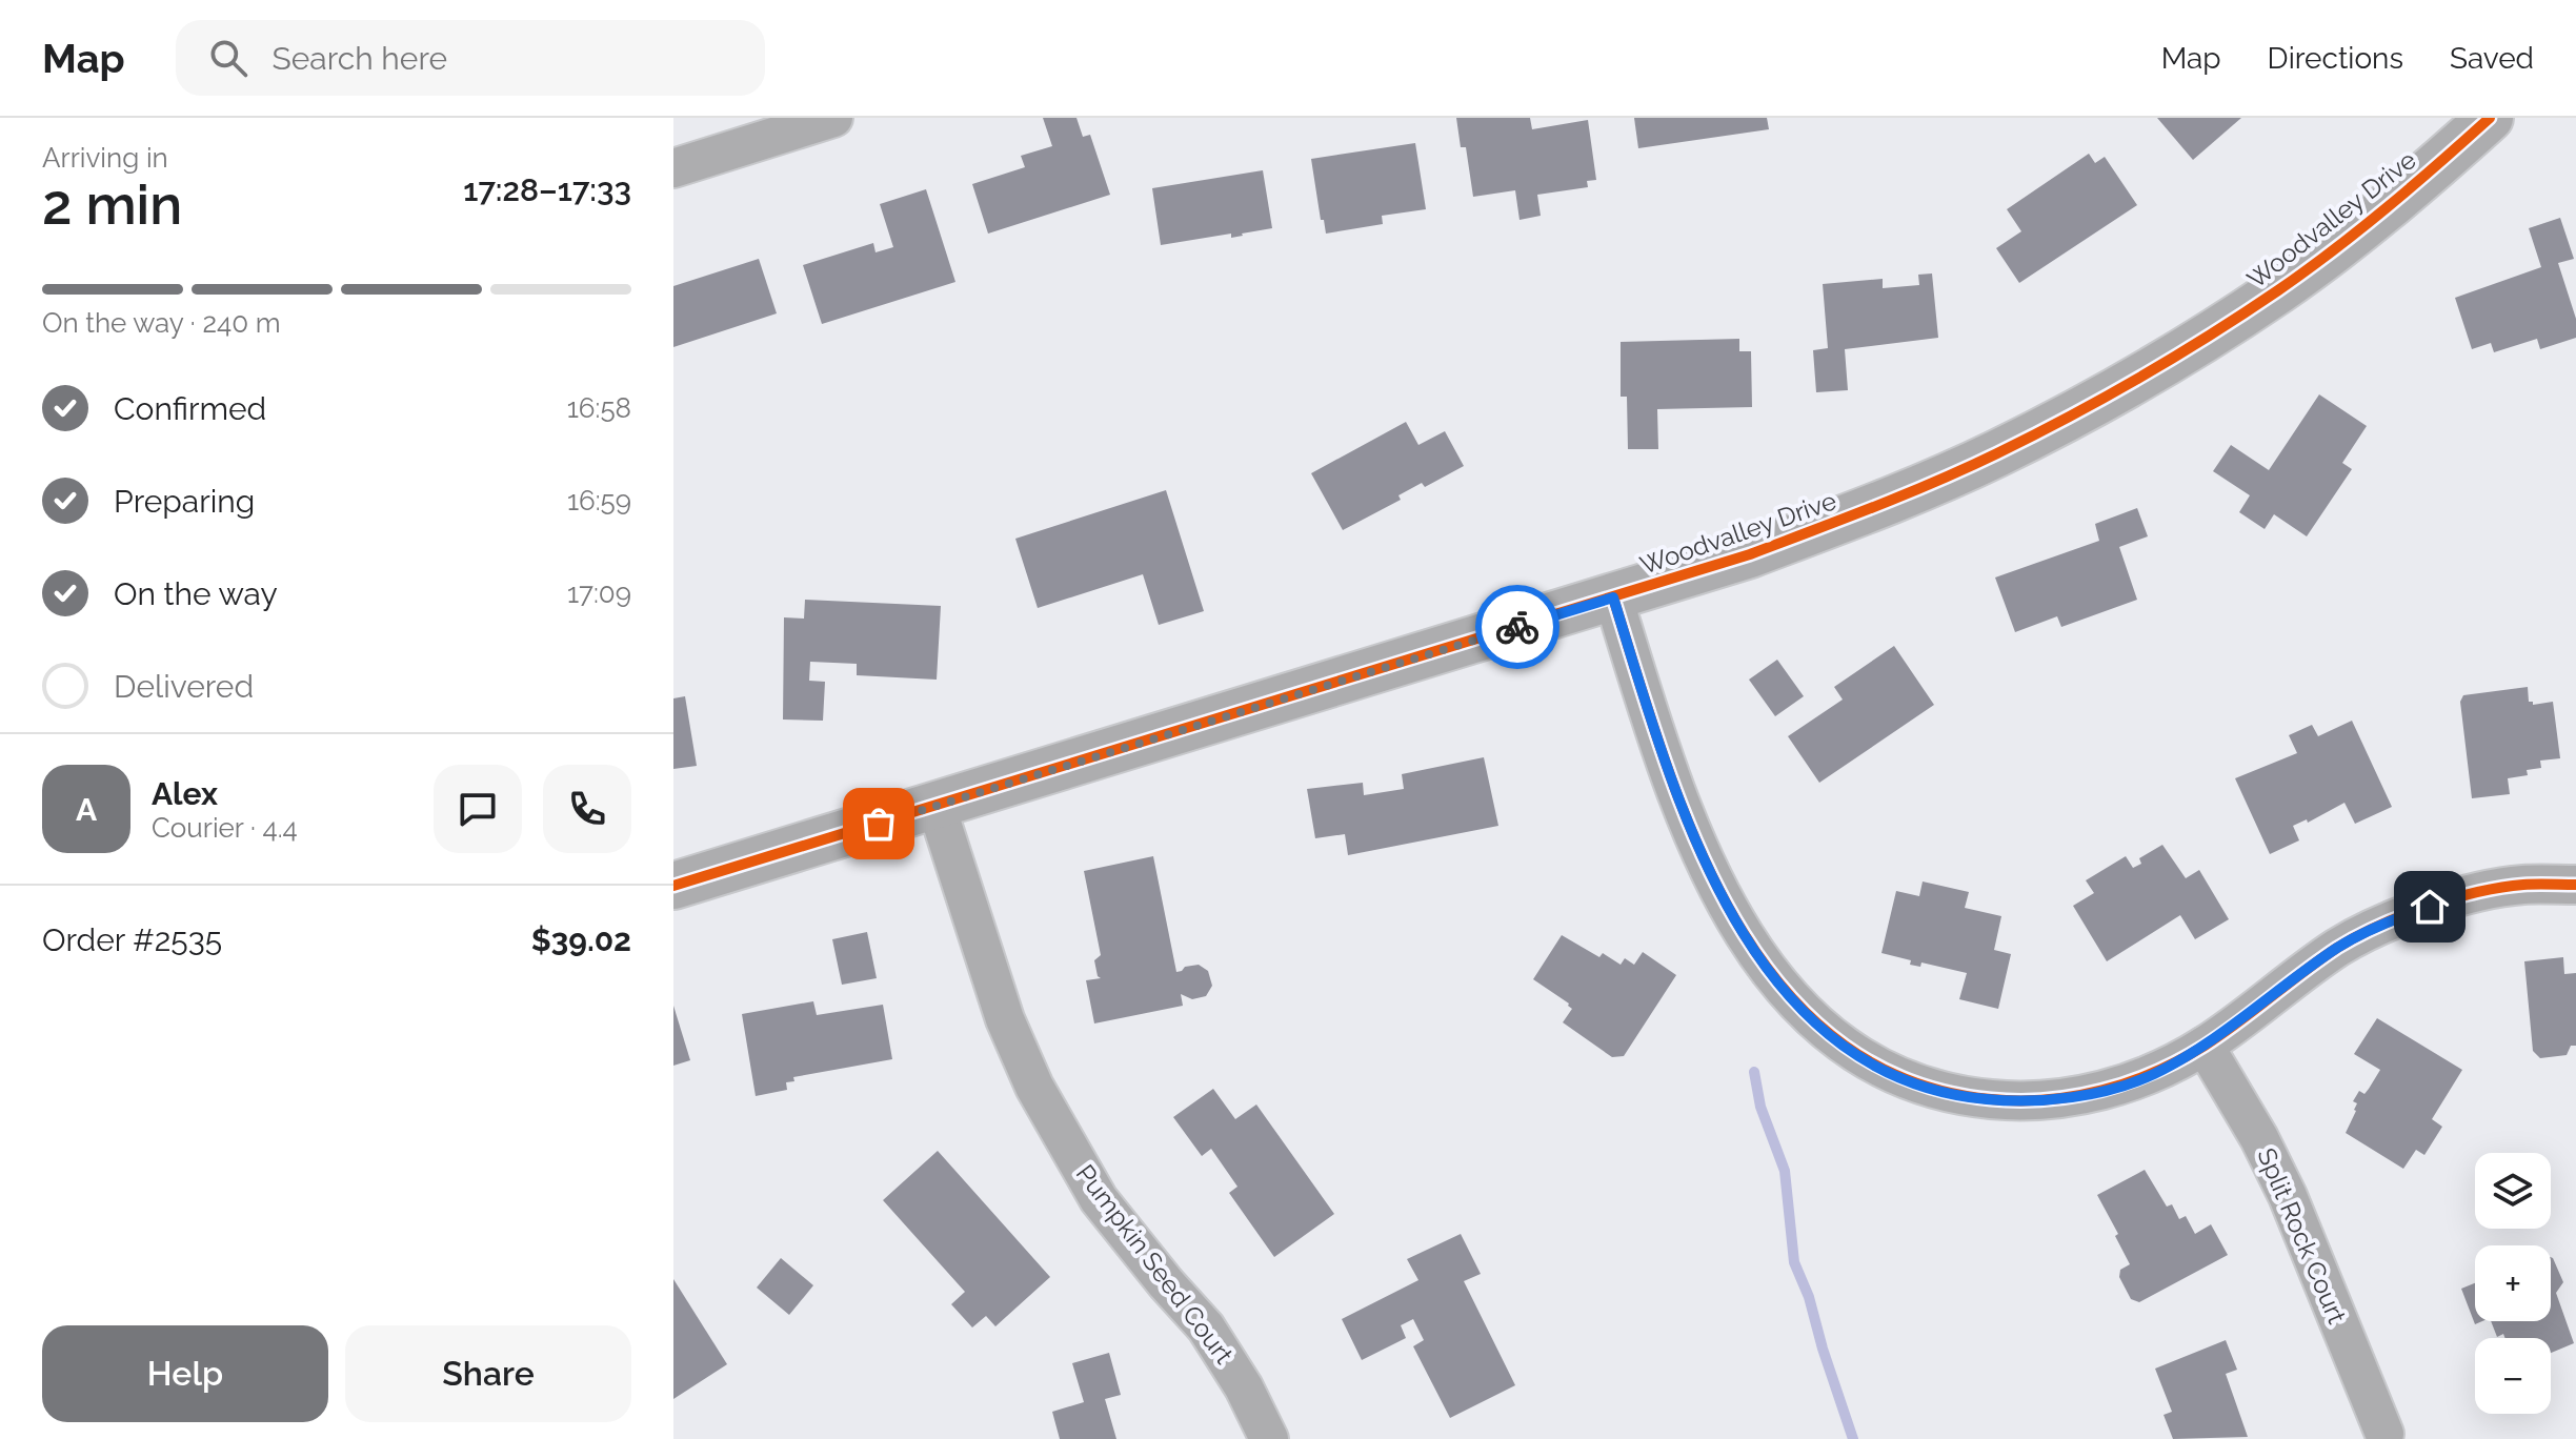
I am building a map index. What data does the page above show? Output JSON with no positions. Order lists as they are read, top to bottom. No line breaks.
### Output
{"streets":{"street":["Woodvalley Drive","Split Rock Court","Pumpkin Seed Court"]},"crossings":[["Woodvalley Drive","Pumpkin Seed Court"]],"page":{"header":"Map","search":"Search here","nav":["Map","Directions","Saved"],"heading":["2 min","Arriving in","17:28–17:33"],"panel":["Alex","Courier · 4.4","Order #2535","$39.02"],"bar":"On the way · 240 m","list":[["Confirmed","16:58"],["Preparing","16:59"],["On the way","17:09"],"Delivered"],"round":"A","map_buttons":["+","−"],"buttons":["Help","Share"]}}
